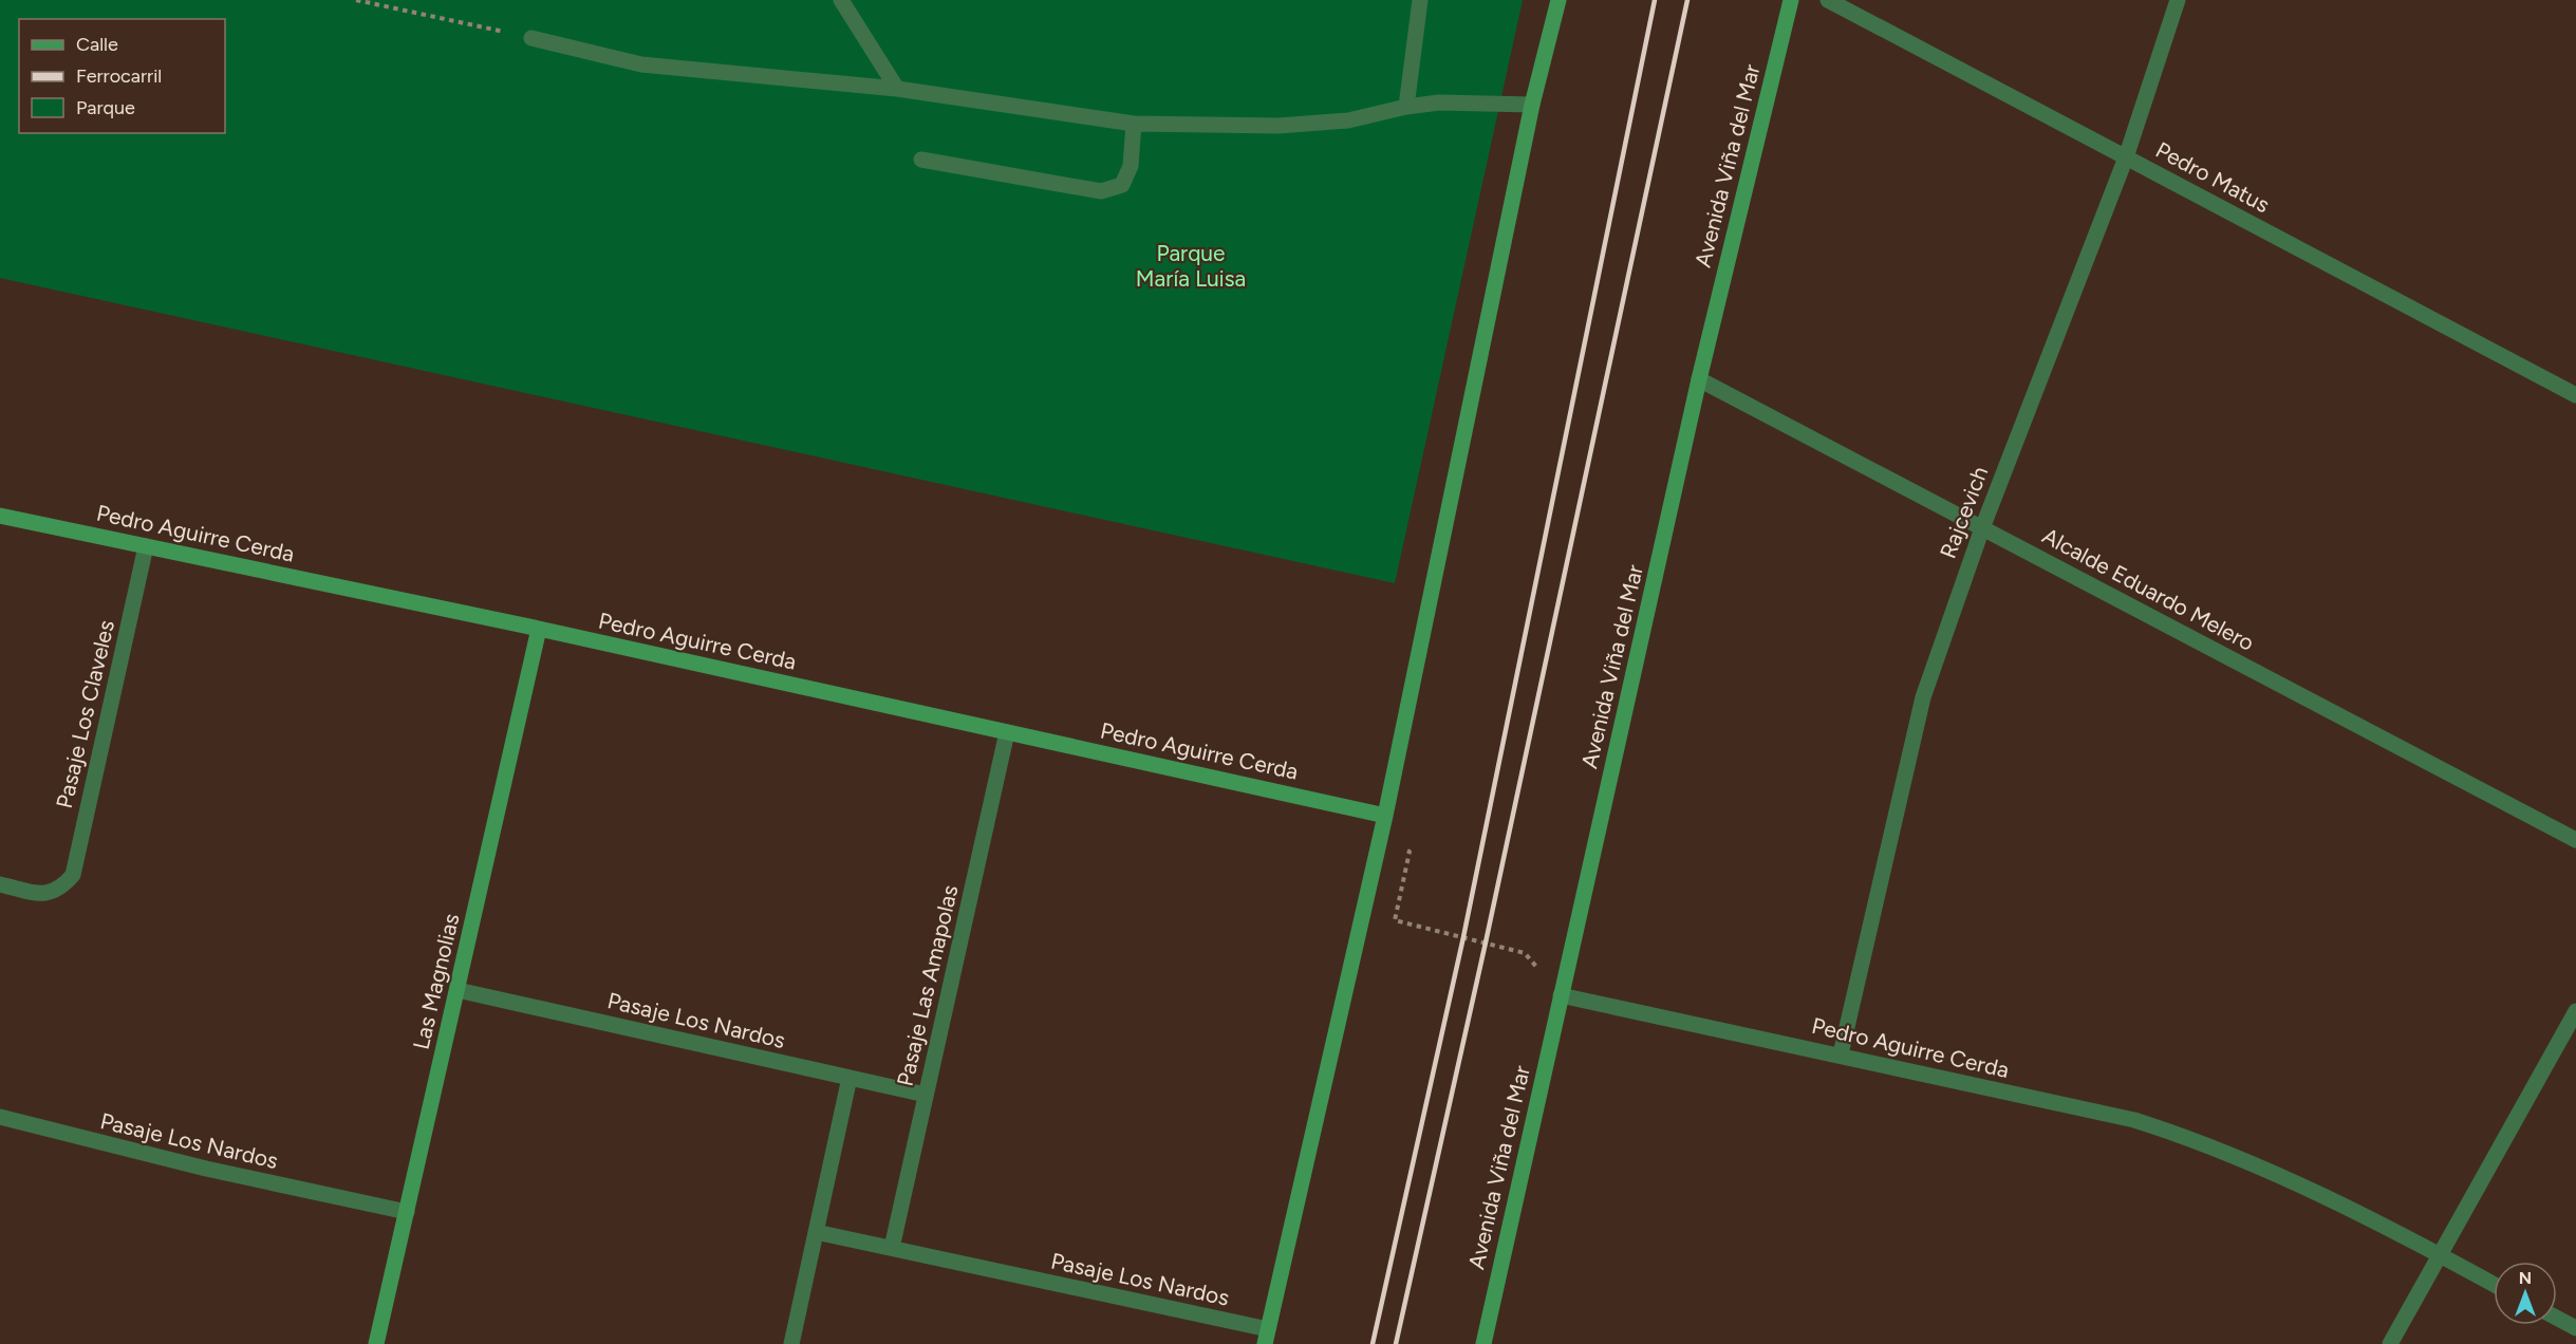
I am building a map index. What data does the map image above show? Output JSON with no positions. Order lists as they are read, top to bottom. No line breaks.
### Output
{"streets":{"street":["Avenida Viña del Mar","Pedro Matus","Rajcevich","Pedro Aguirre Cerda","Alcalde Eduardo Melero","Pasaje Los Claveles","Las Magnolias","Pasaje Las Amapolas","Pasaje Los Nardos"]},"crossings":[["Avenida Viña del Mar","Pedro Aguirre Cerda"],["Avenida Viña del Mar","Alcalde Eduardo Melero"],["Pedro Matus","Rajcevich"],["Rajcevich","Pedro Aguirre Cerda"],["Rajcevich","Alcalde Eduardo Melero"],["Pedro Aguirre Cerda","Pasaje Los Claveles"],["Pedro Aguirre Cerda","Las Magnolias"],["Pedro Aguirre Cerda","Pasaje Las Amapolas"],["Las Magnolias","Pasaje Los Nardos"],["Pasaje Las Amapolas","Pasaje Los Nardos"]],"parks":["Parque María Luisa"],"legend":["Calle","Ferrocarril","Parque"],"north":"top"}
